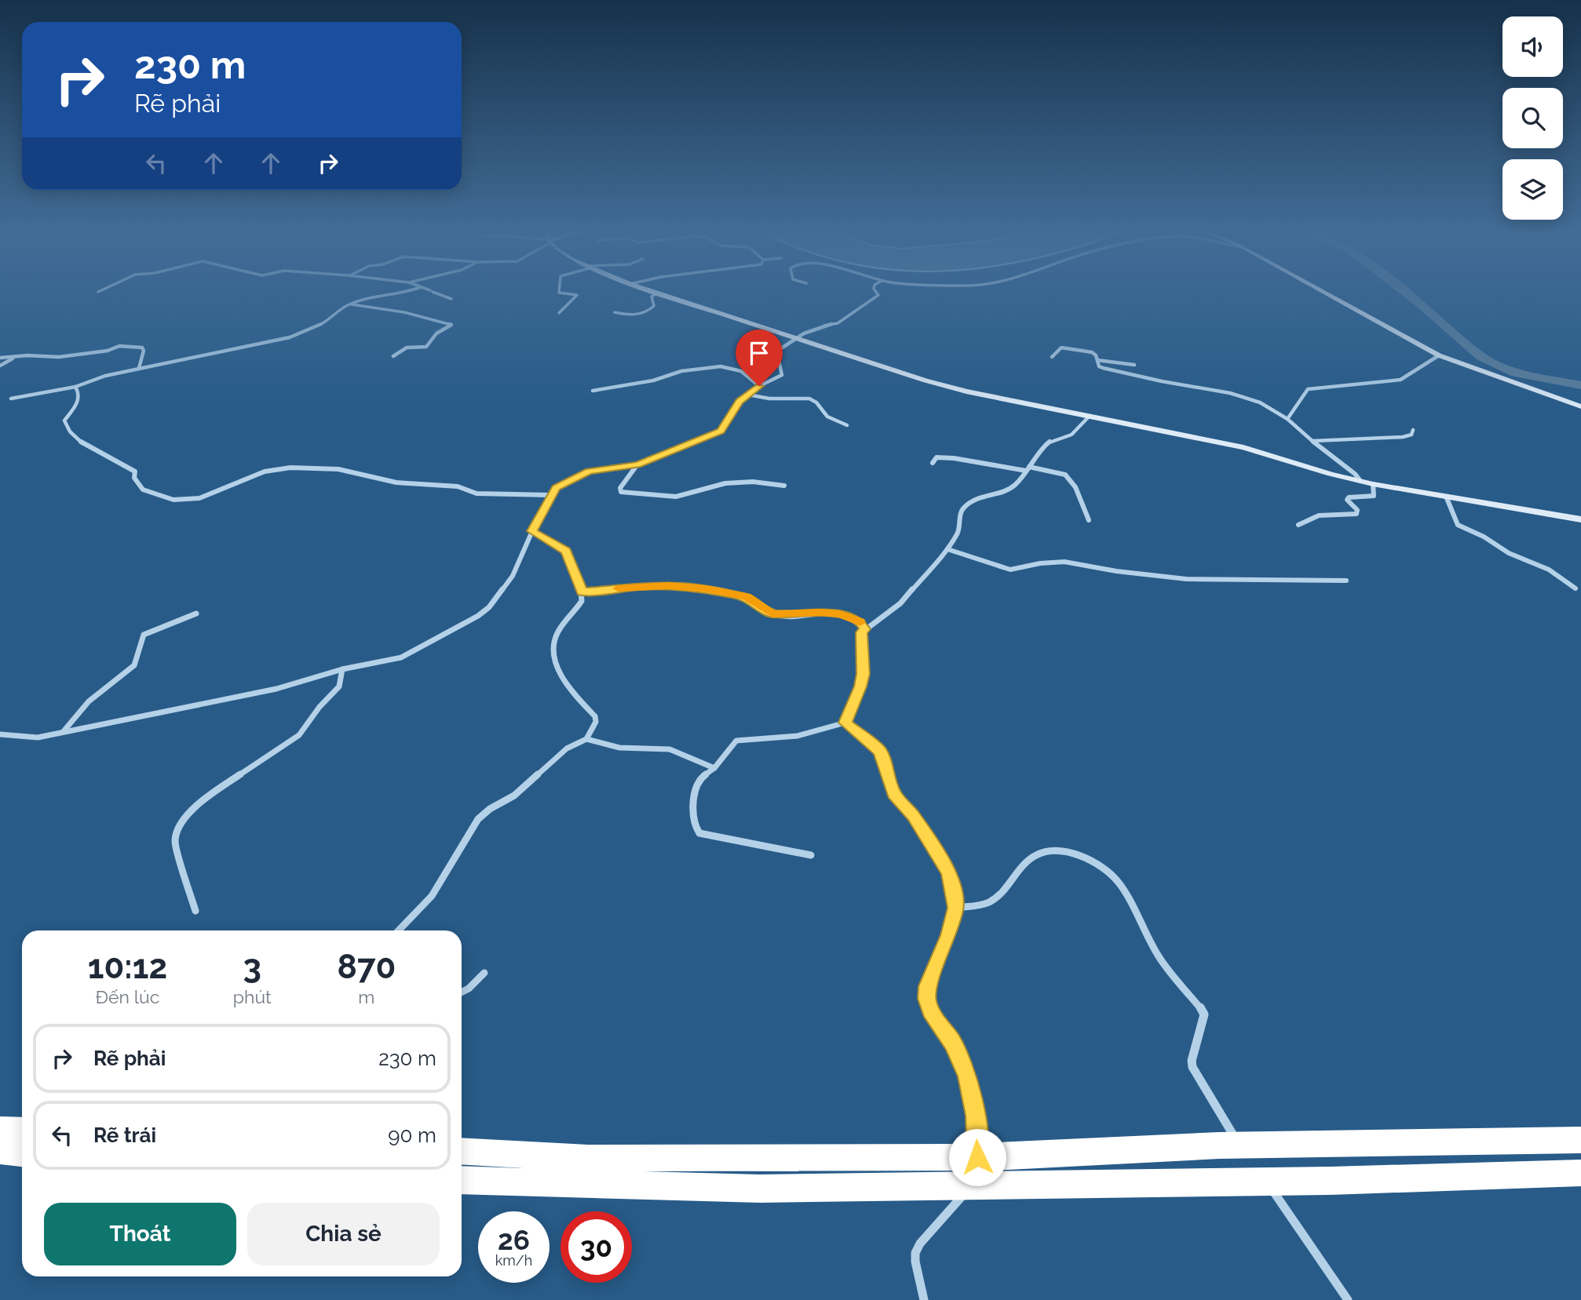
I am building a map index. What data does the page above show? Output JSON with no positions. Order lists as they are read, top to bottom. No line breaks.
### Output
{"page":{"turn":["230 m","Rẽ phải"],"eta":["10:12","Đến lúc","3","phút","870","m"],"list":[{"name":"Rẽ phải","value":"230 m"},{"name":"Rẽ trái","value":"90 m"}],"buttons":["Thoát","Chia sẻ"],"speed":"26 km/h","limit":"30"}}
